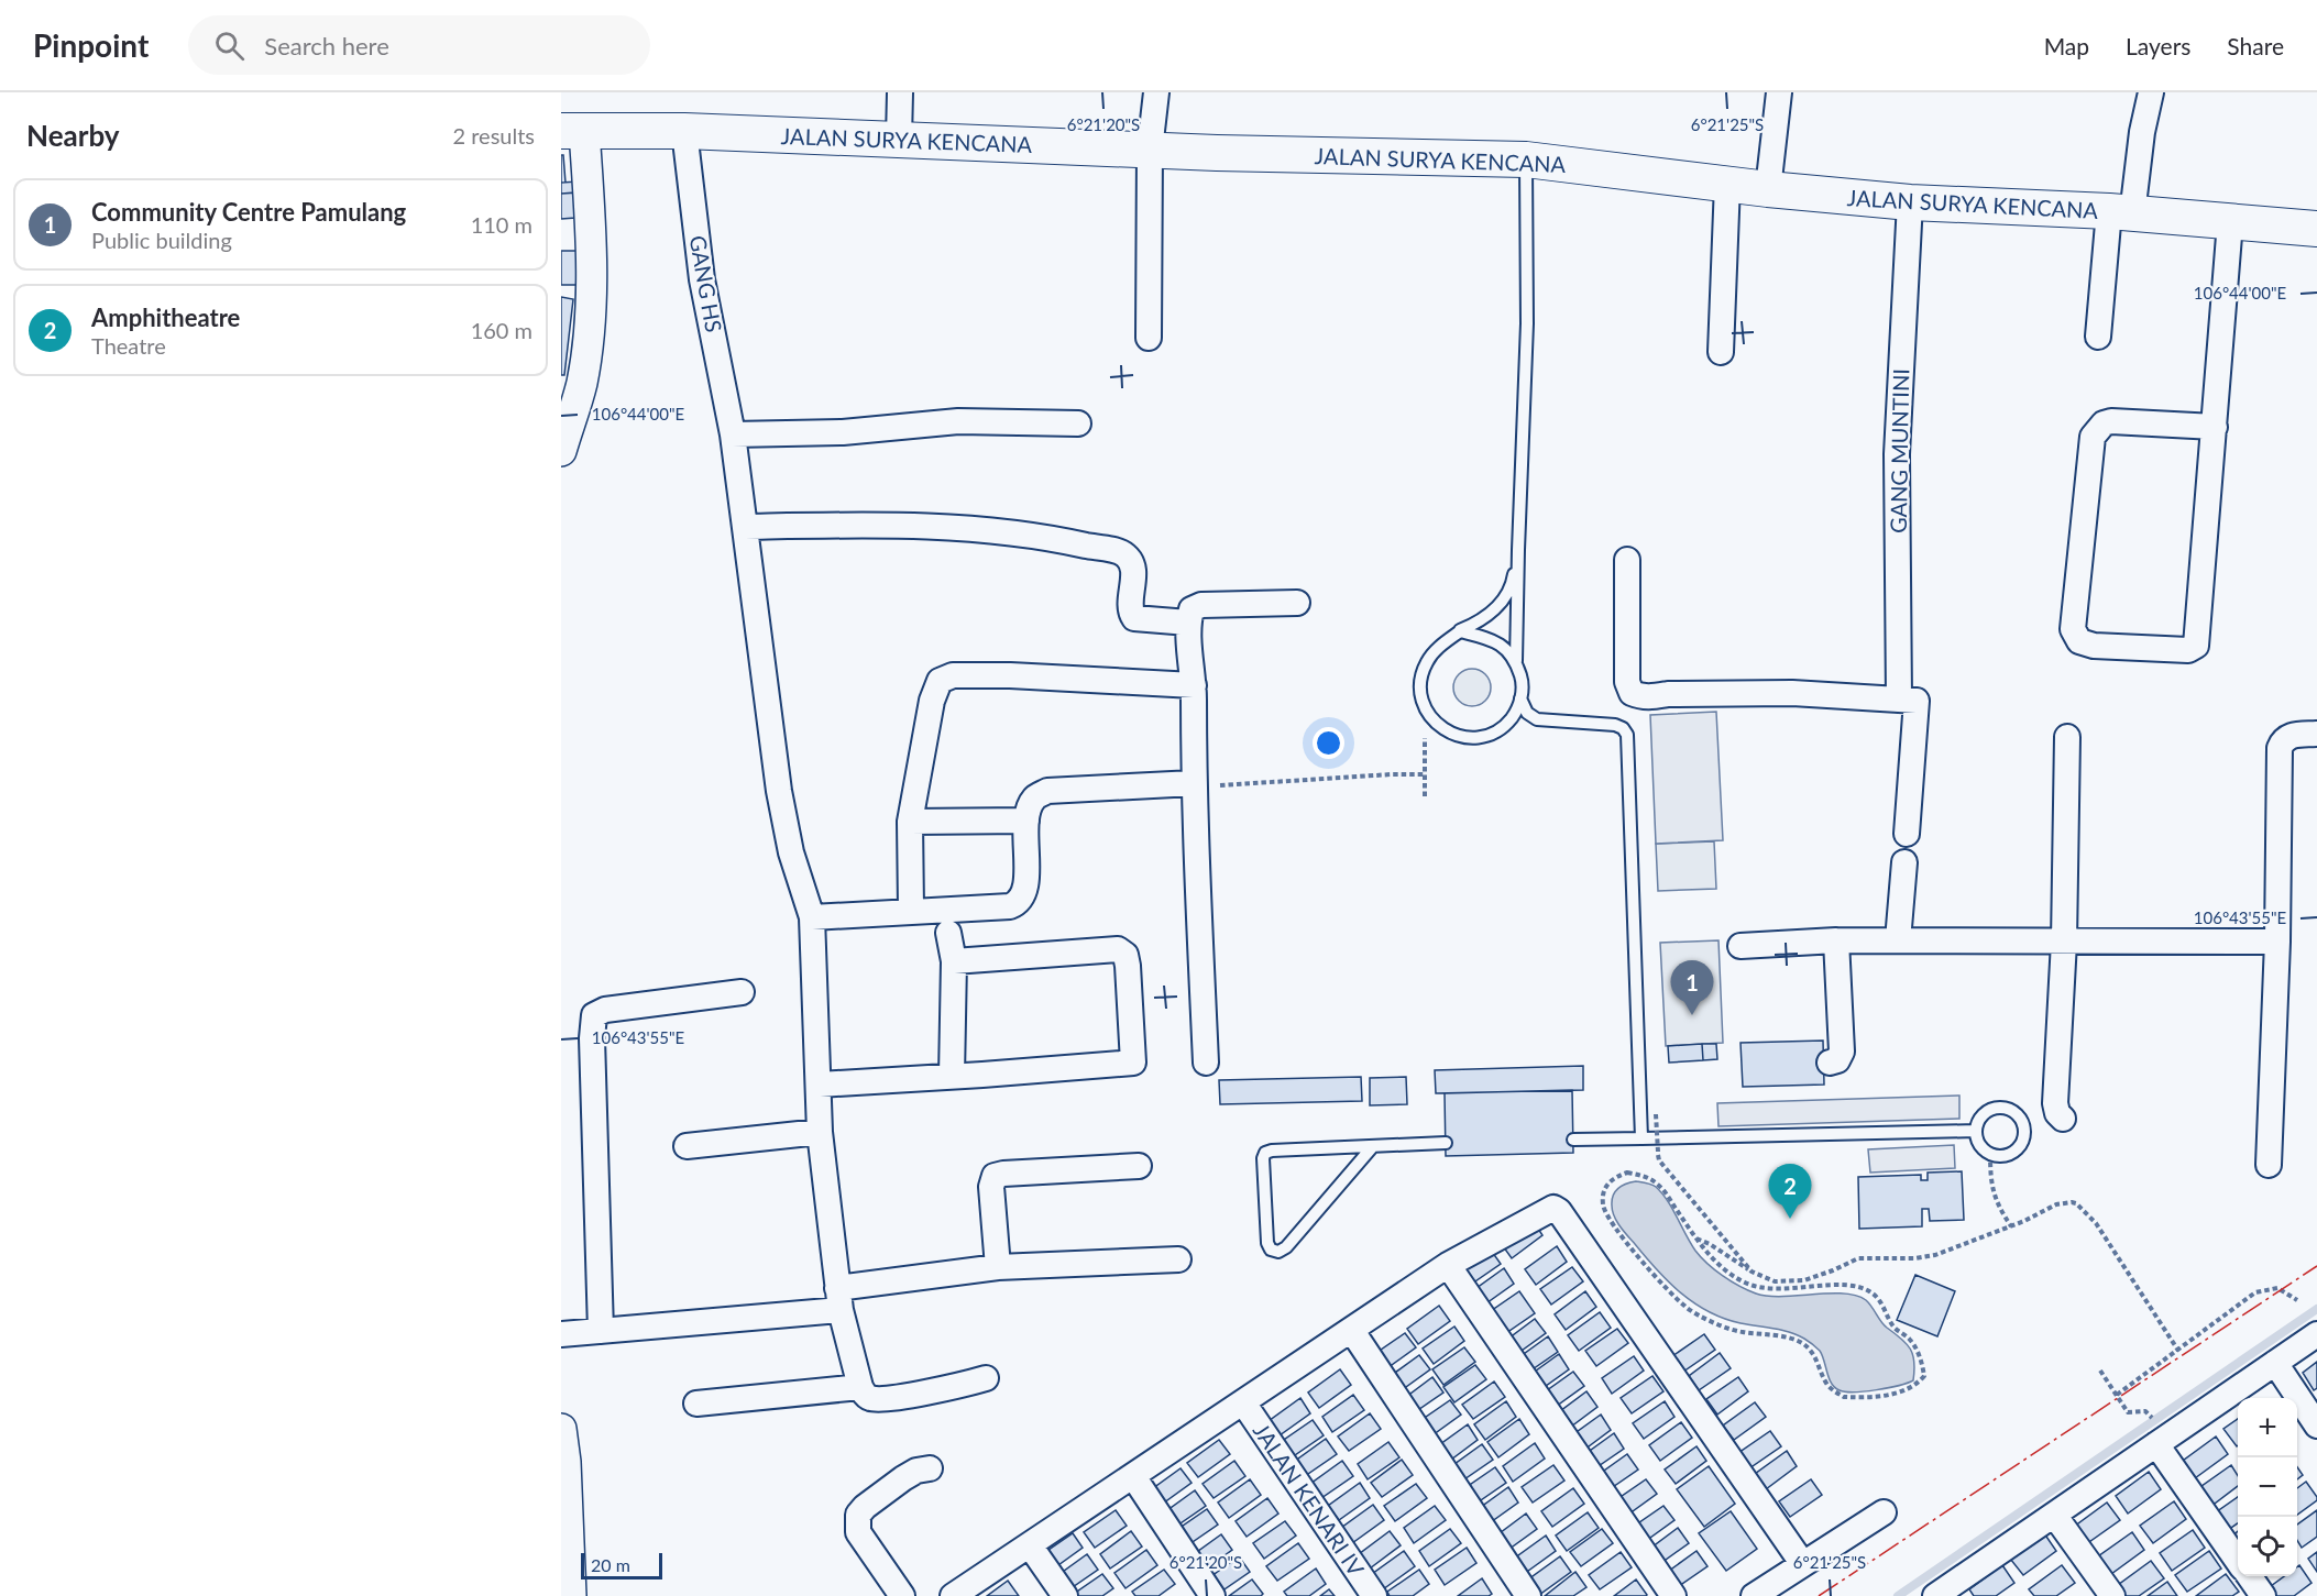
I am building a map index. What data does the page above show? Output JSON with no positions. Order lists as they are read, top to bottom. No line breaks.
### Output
{"streets":{"main road":["JALAN SURYA KENCANA"],"street":["GANG HS","GANG MUNTINI","JALAN KENARI IV"]},"crossings":[["JALAN SURYA KENCANA","GANG HS"],["JALAN SURYA KENCANA","GANG MUNTINI"]],"scale_bar":"20 m","page":{"header":"Pinpoint","search":"Search here","nav":["Map","Layers","Share"],"heading":["Nearby","2 results"],"list":[{"mark":"1","name":"Community Centre Pamulang","note":"Public building","value":"110 m"},{"mark":"2","name":"Amphitheatre","note":"Theatre","value":"160 m"}],"pins":["1","2"],"map_buttons":["+","−"],"scale":"20 m"},"coordinates":["6°21'20\"S","6°21'25\"S","106°44'00\"E","106°43'55\"E"]}
